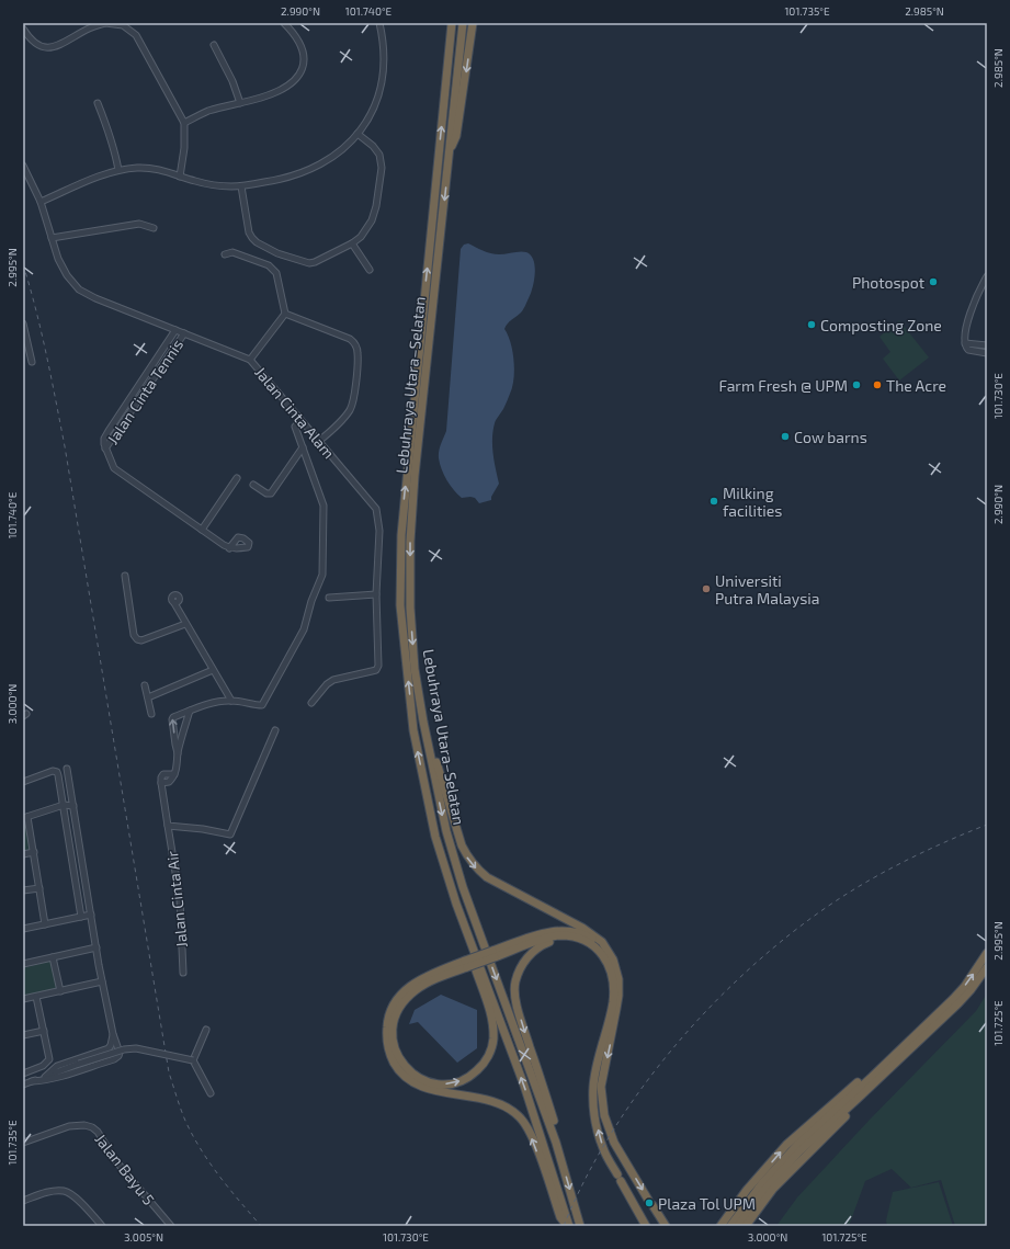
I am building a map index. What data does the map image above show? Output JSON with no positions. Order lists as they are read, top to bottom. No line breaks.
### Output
{"streets":{"highway":["Lebuhraya Utara–Selatan"],"street":["Jalan Cinta Tennis","Jalan Cinta Alam","Jalan Cinta Air","Jalan Bayu 5"]},"crossings":[["Jalan Cinta Tennis","Jalan Cinta Alam"]],"places":["Photospot","Composting Zone","Farm Fresh @ UPM","The Acre","Cow barns","Milking facilities","Universiti Putra Malaysia","Plaza Tol UPM"],"coordinates":["2.990°N","101.740°E","101.735°E","2.985°N","2.995°N","101.730°E","3.000°N","101.725°E","3.005°N"]}
